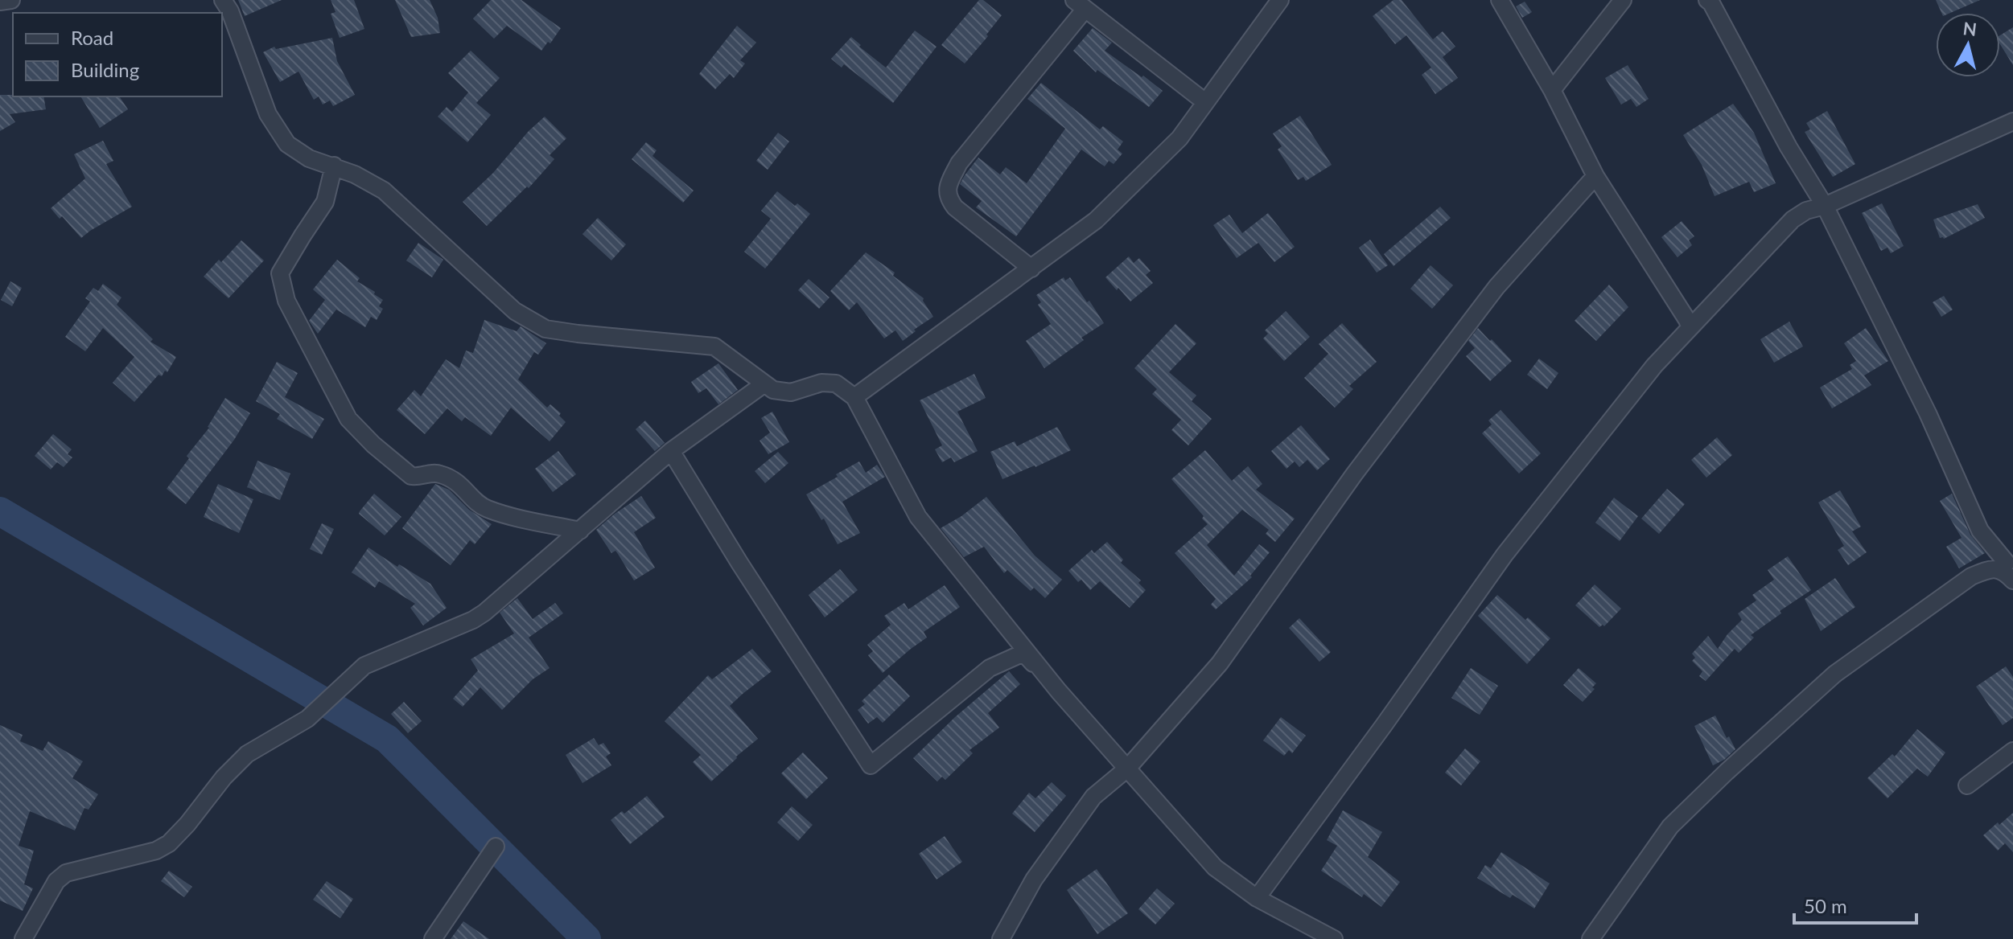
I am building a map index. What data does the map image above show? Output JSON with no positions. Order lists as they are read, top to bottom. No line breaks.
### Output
{"legend":["Road","Building"],"scale_bar":"50 m","north":"top"}
